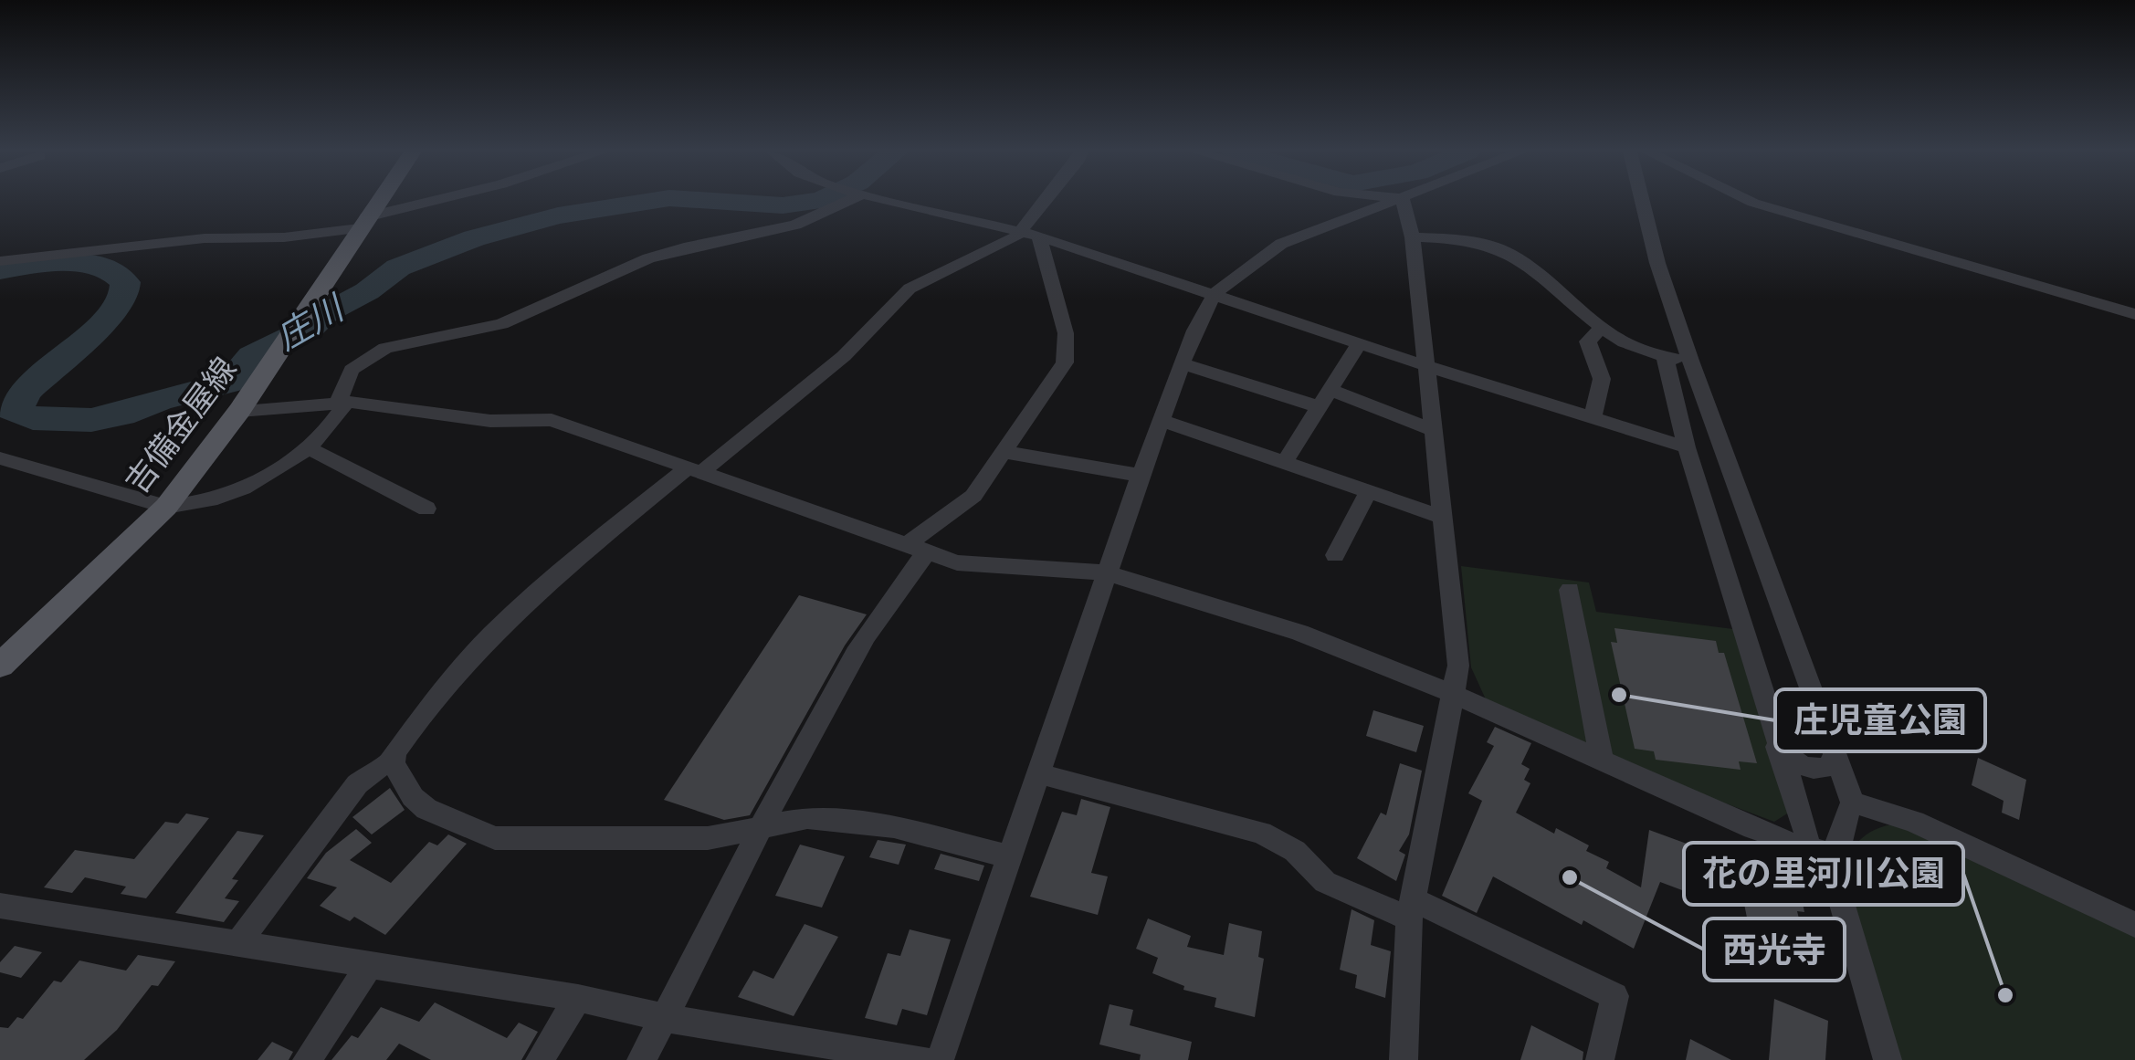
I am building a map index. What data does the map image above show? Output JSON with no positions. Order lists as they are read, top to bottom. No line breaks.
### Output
{"streets":{"main road":["吉備金屋線"]},"water":["庄川"],"places":["庄児童公園","西光寺","花の里河川公園"]}
